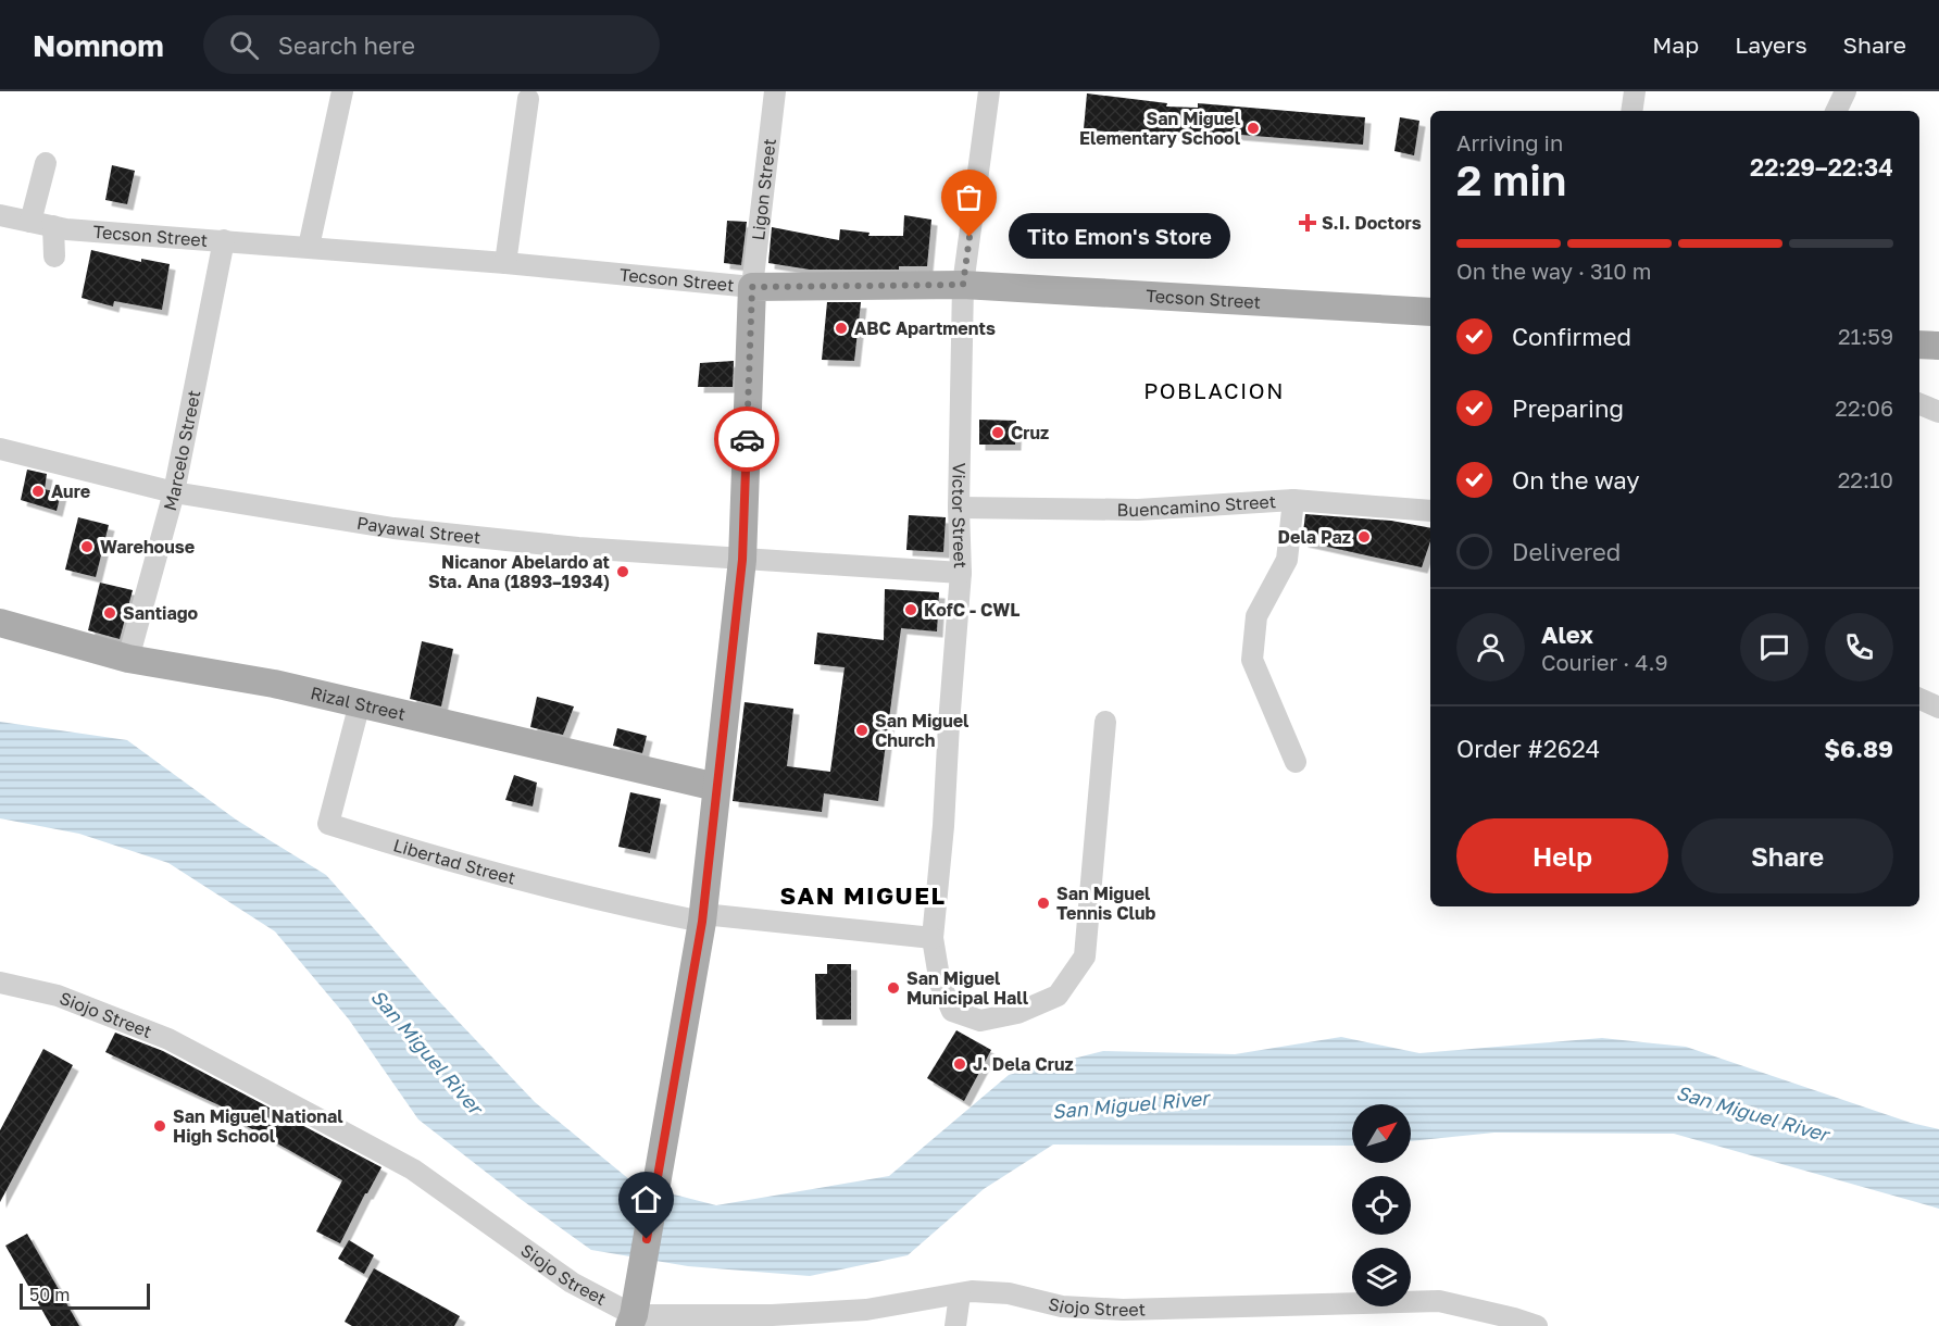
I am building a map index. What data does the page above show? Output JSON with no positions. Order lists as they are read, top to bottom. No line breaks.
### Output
{"streets":{"main road":["Tecson Street","Rizal Street"],"street":["Ligon Street","Marcelo Street","Buencamino Street","Victor Street","Payawal Street","Libertad Street","Siojo Street"]},"crossings":[["Ligon Street","Tecson Street"],["Tecson Street","Marcelo Street"],["Tecson Street","Victor Street"],["Marcelo Street","Payawal Street"],["Marcelo Street","Rizal Street"],["Buencamino Street","Victor Street"],["Victor Street","Payawal Street"],["Victor Street","Libertad Street"],["Rizal Street","Libertad Street"]],"districts":["POBLACION","SAN MIGUEL"],"water":["San Miguel River"],"places":{"other":["San Miguel Elementary School","Tito Emon's Store","ABC Apartments","Cruz","Aure","Dela Paz","Warehouse","Nicanor Abelardo at Sta. Ana (1893–1934)","KofC - CWL","Santiago","San Miguel Church","San Miguel Tennis Club","San Miguel Municipal Hall","J. Dela Cruz","San Miguel National High School"],"health":["S.I. Doctors"]},"scale_bar":"50 m","north":"top right","page":{"header":"Nomnom","search":"Search here","nav":["Map","Layers","Share"],"heading":["2 min","Arriving in","22:29–22:34"],"panel":["Alex","Courier · 4.9","Order #2624","$6.89"],"bubble":"Tito Emon's Store","bar":"On the way · 310 m","list":[["Confirmed","21:59"],["Preparing","22:06"],["On the way","22:10"],"Delivered"],"buttons":["Help","Share"],"scale":"50 m"}}
